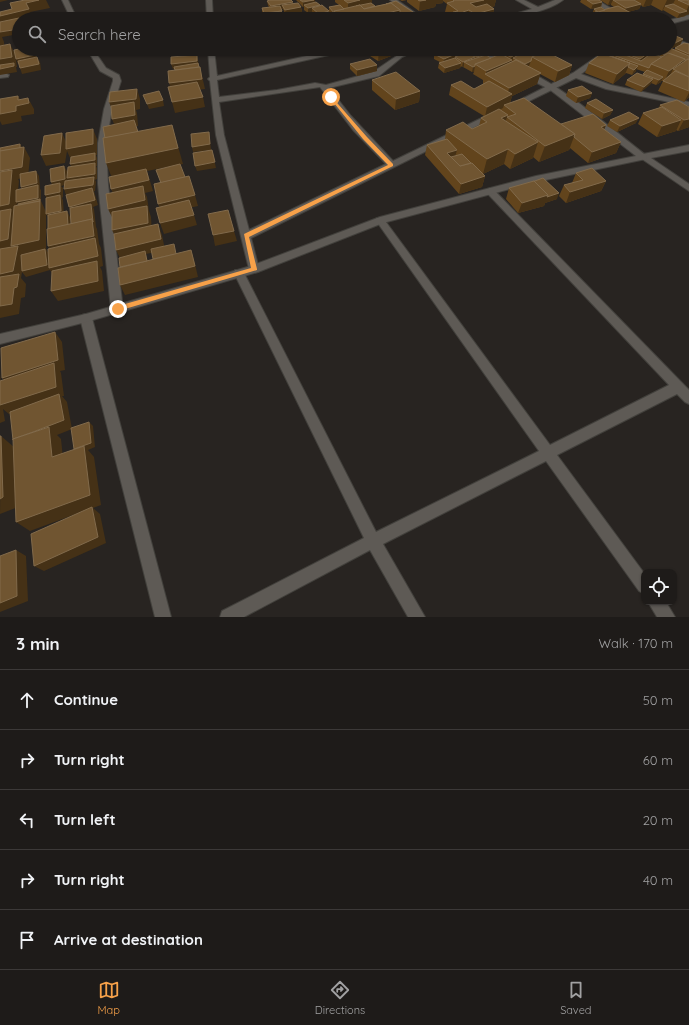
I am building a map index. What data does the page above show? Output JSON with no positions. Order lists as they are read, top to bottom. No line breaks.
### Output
{"page":{"search":"Search here","heading":["3 min","Walk · 170 m"],"list":[["Continue","50 m"],["Turn right","60 m"],["Turn left","20 m"],["Turn right","40 m"],"Arrive at destination"],"nav":["Map","Directions","Saved"]}}
